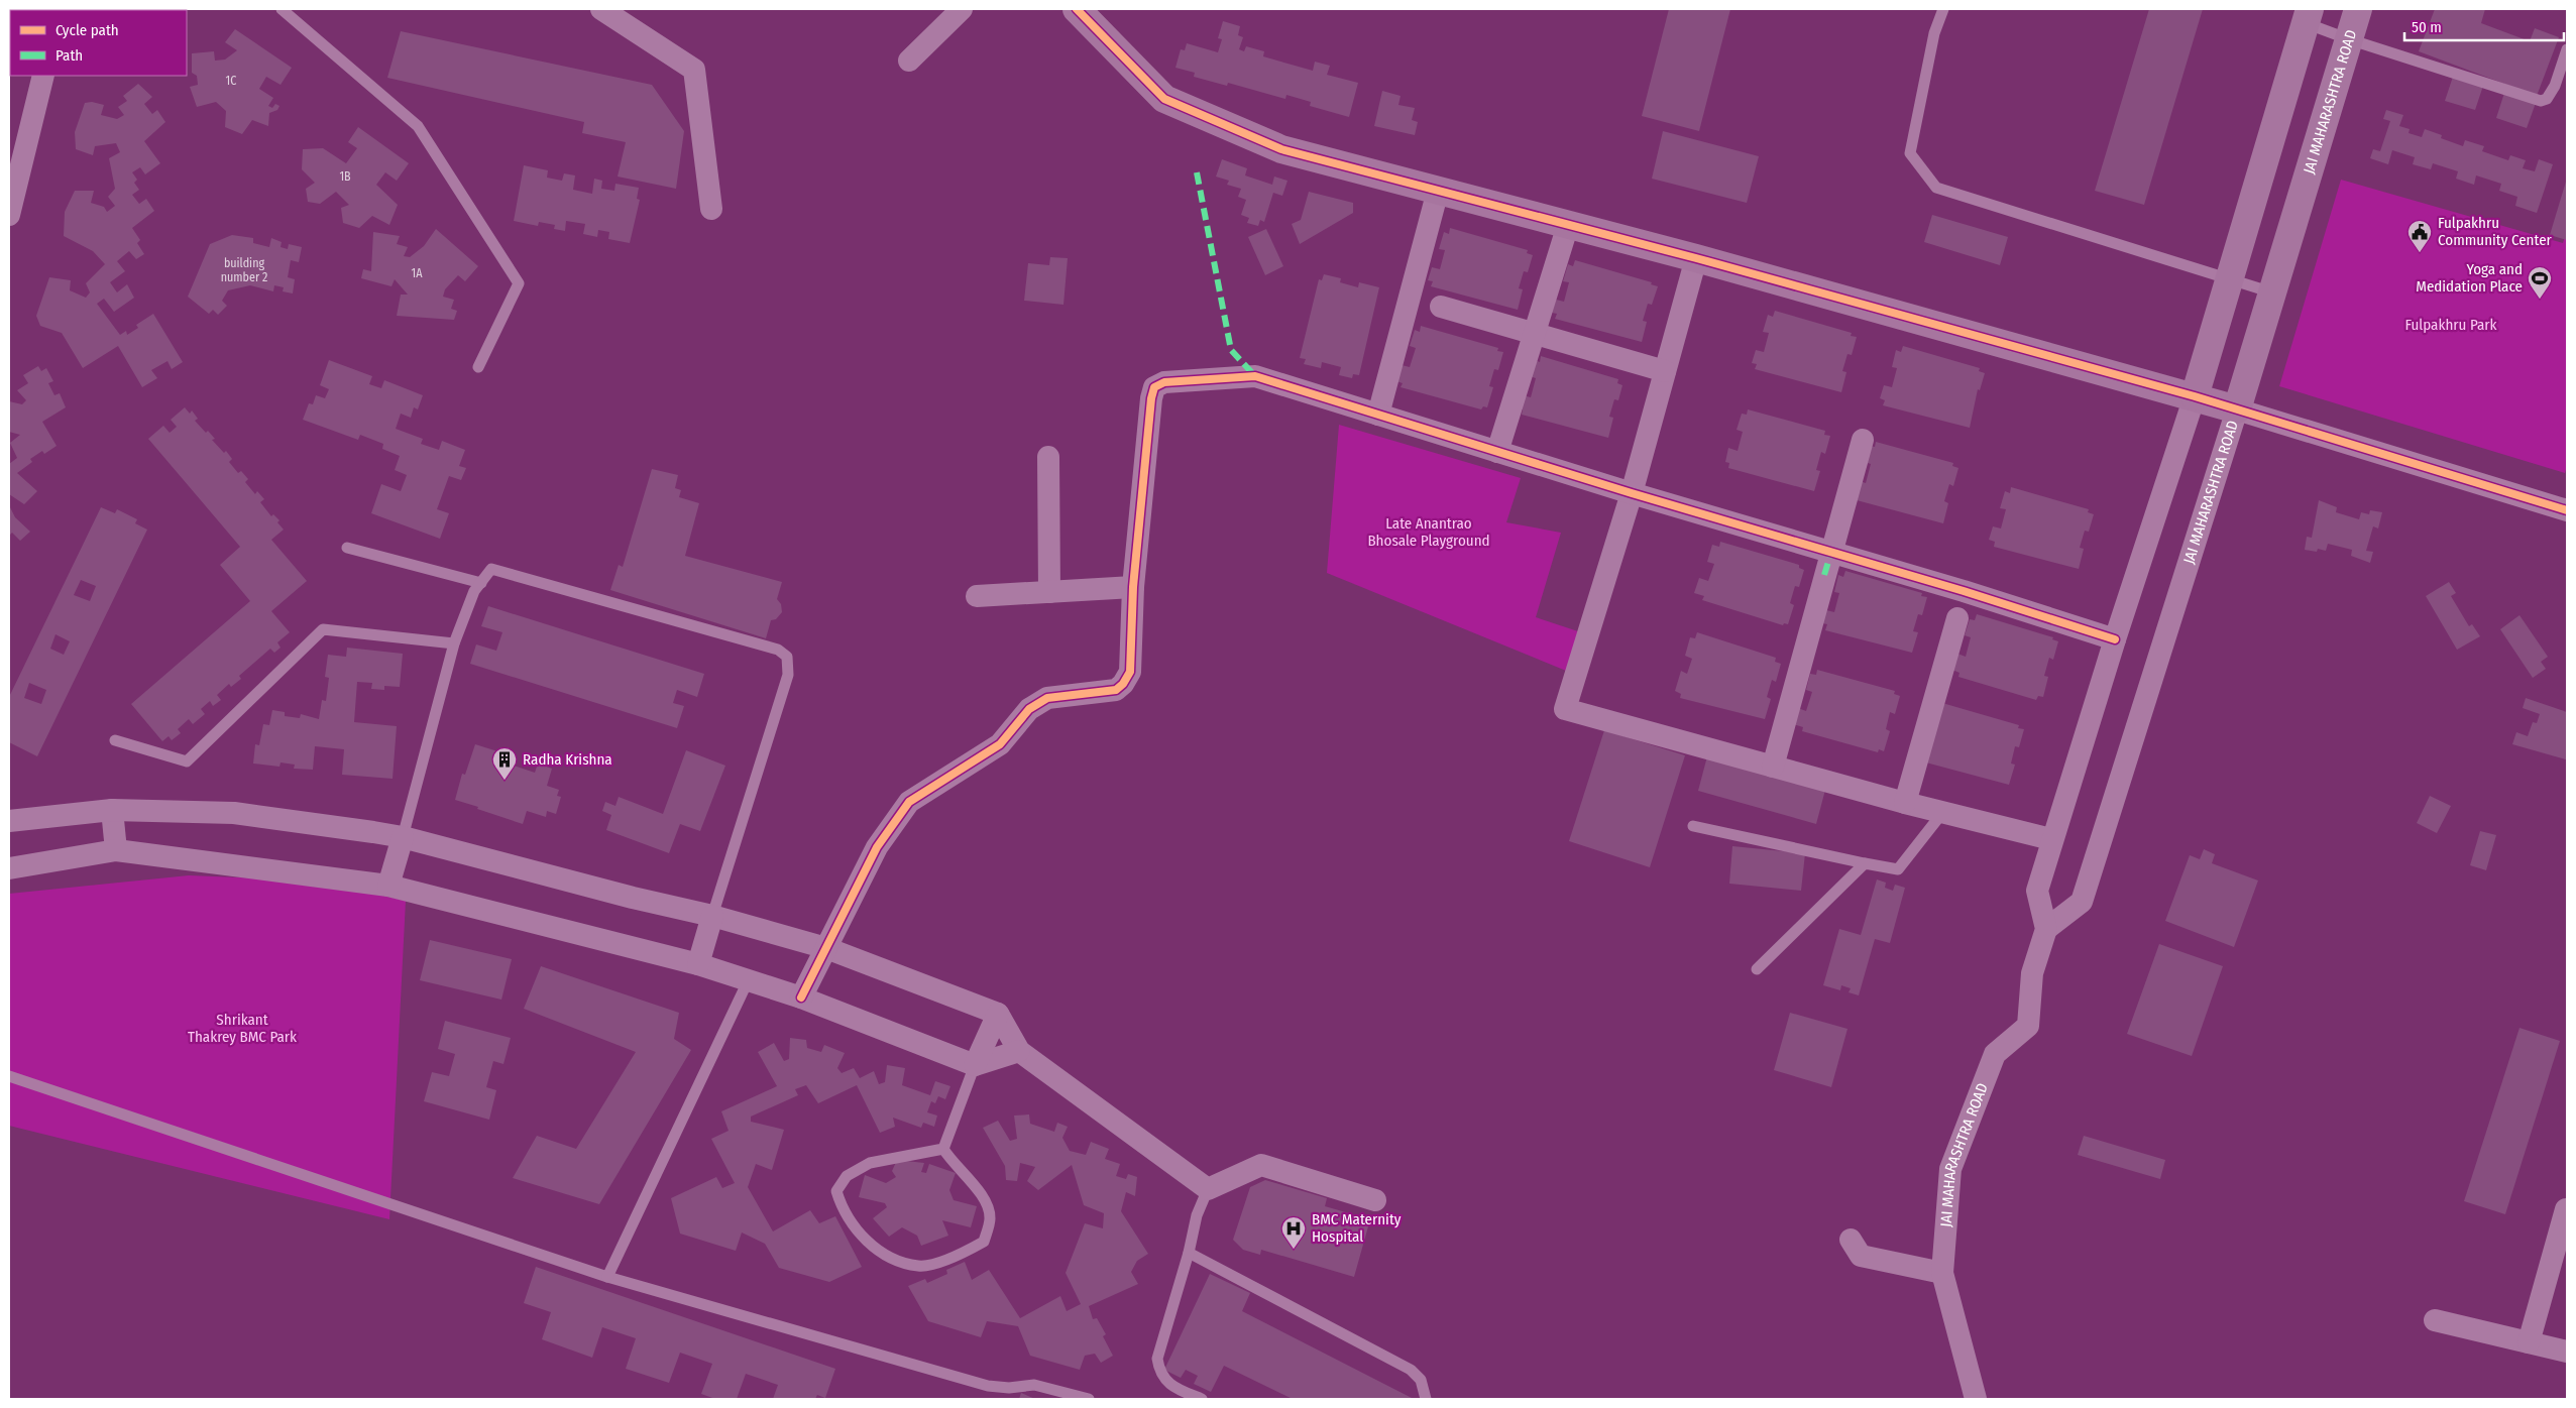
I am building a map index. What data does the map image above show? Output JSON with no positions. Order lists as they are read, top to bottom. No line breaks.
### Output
{"streets":{"street":["JAI MAHARASHTRA ROAD"]},"parks":["Fulpakhru Park","Late Anantrao Bhosale Playground","Shrikant Thakrey BMC Park"],"places":{"public building":["Fulpakhru Community Center"],"sports":["Yoga and Medidation Place"],"building":["Radha Krishna"],"hospital":["BMC Maternity Hospital"]},"house_numbers":["1C","1B","building number 2","1A"],"legend":["Cycle path","Path"],"scale_bar":"50 m"}
